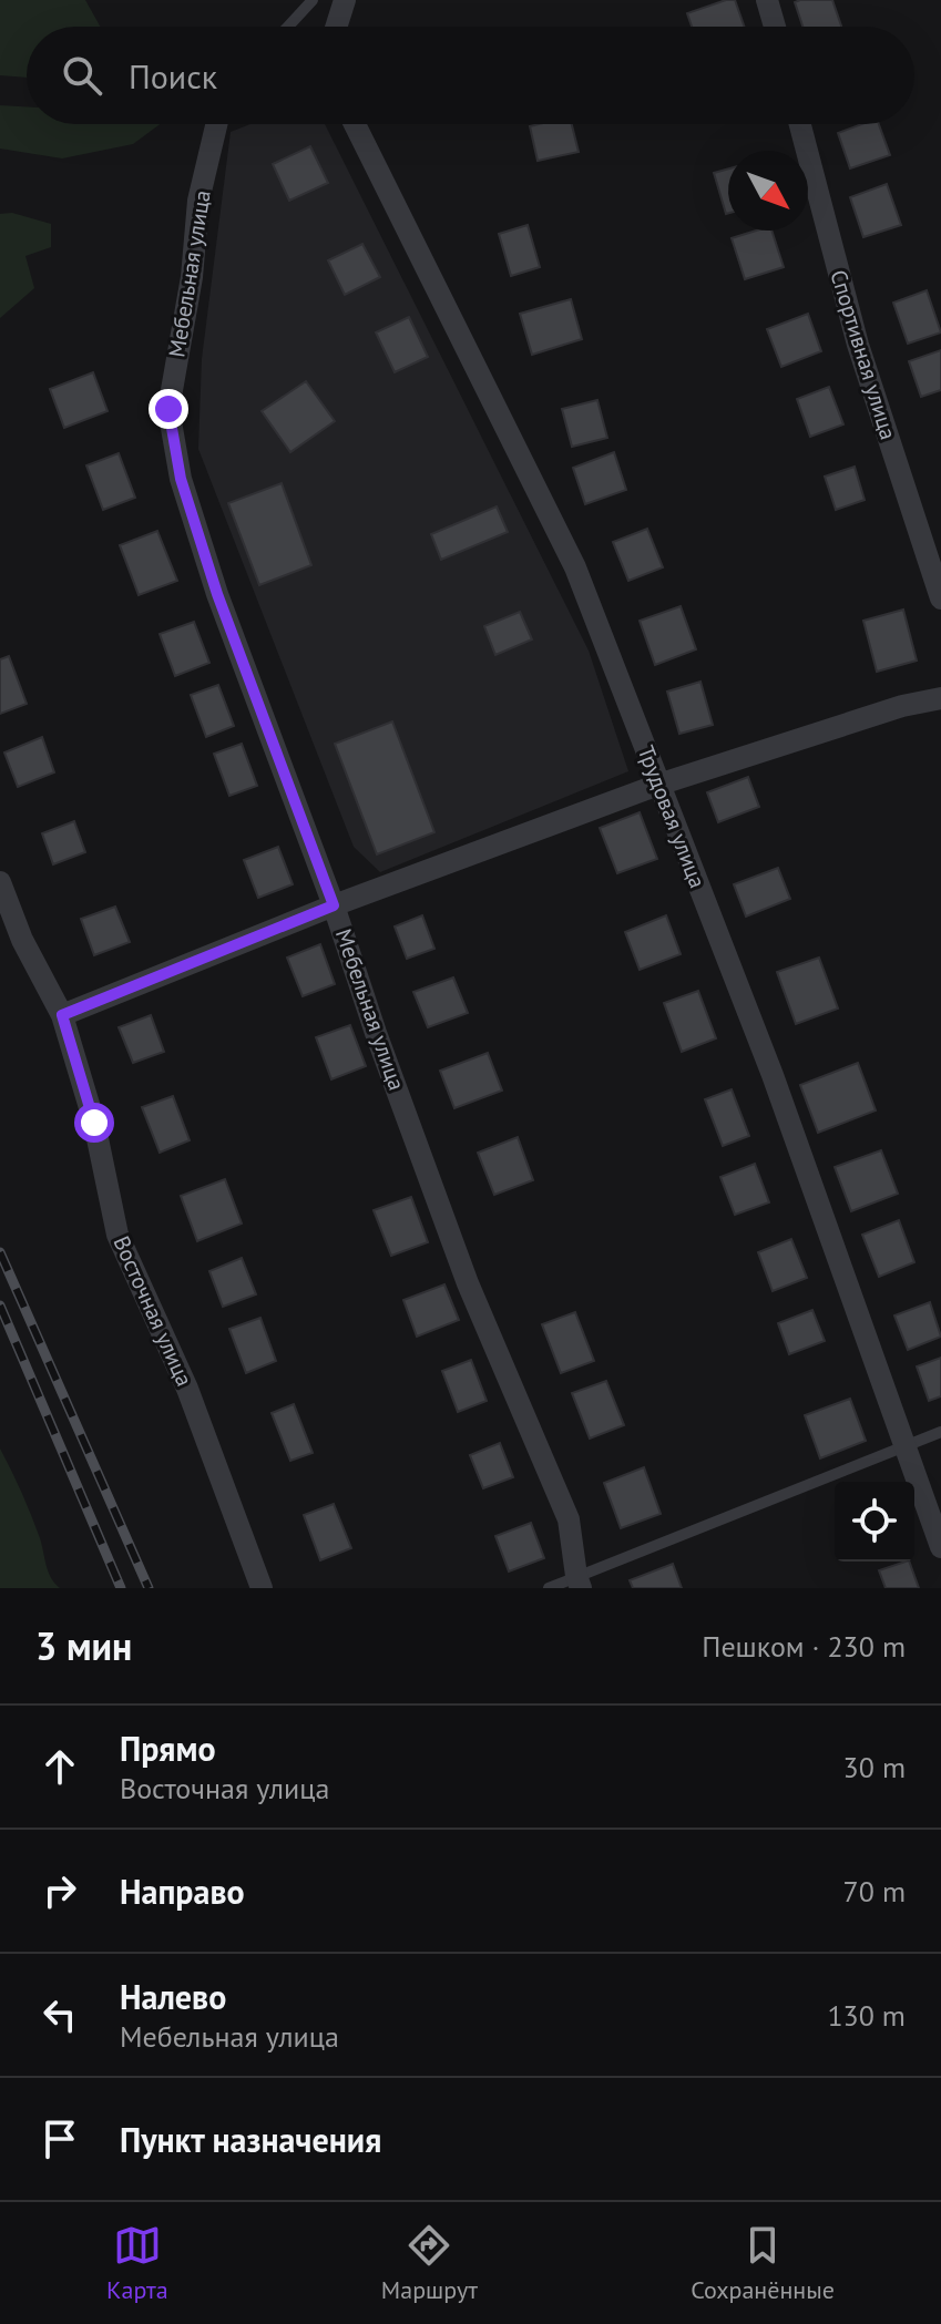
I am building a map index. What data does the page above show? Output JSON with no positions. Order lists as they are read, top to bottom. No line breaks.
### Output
{"streets":{"street":["Мебельная улица","Спортивная улица","Трудовая улица","Восточная улица"]},"north":"bottom right","page":{"search":"Поиск","heading":["3 мин","Пешком · 230 m"],"list":[["Прямо","Восточная улица","30 m"],["Направо","70 m"],["Налево","Мебельная улица","130 m"],"Пункт назначения"],"nav":["Карта","Маршрут","Сохранённые"]}}
